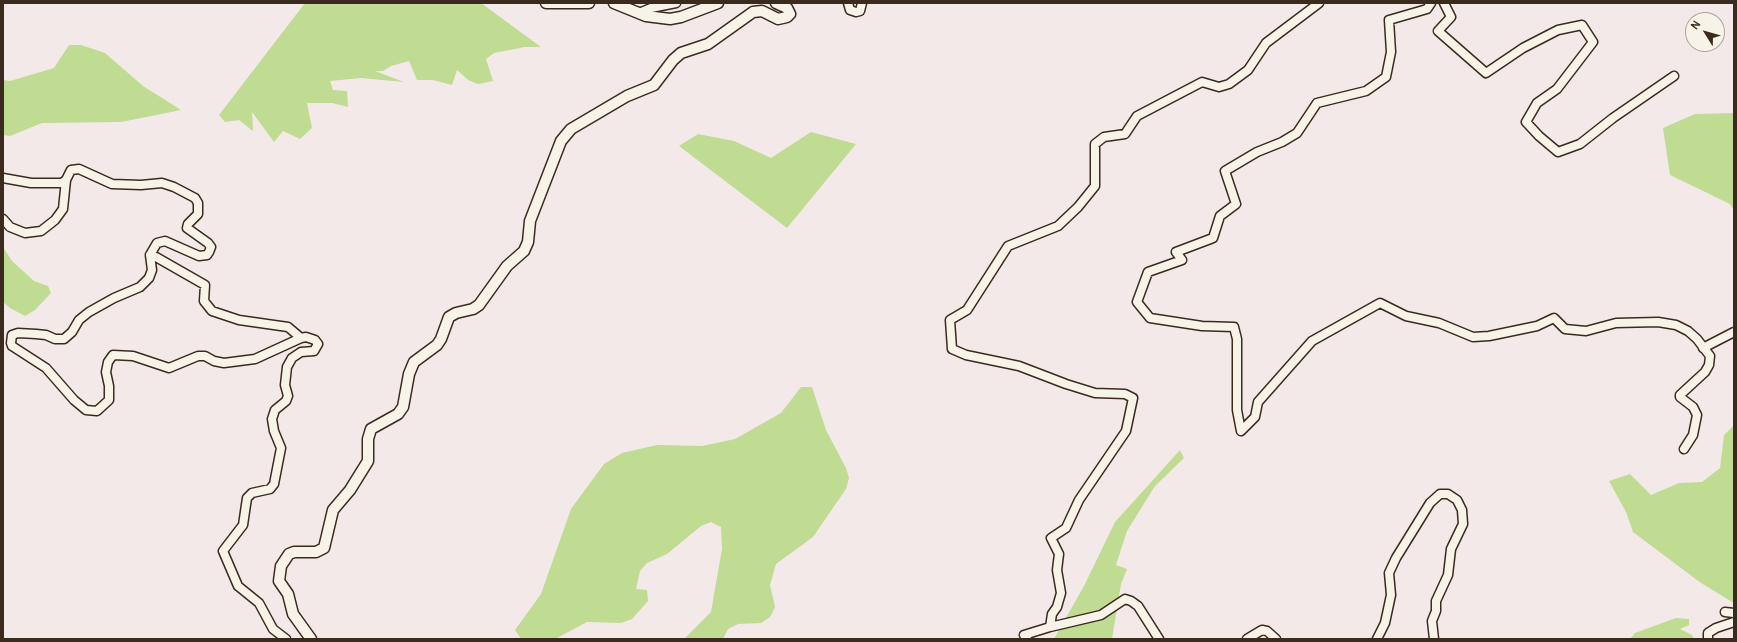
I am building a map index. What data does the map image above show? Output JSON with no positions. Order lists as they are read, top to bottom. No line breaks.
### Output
{"north":"top left"}
